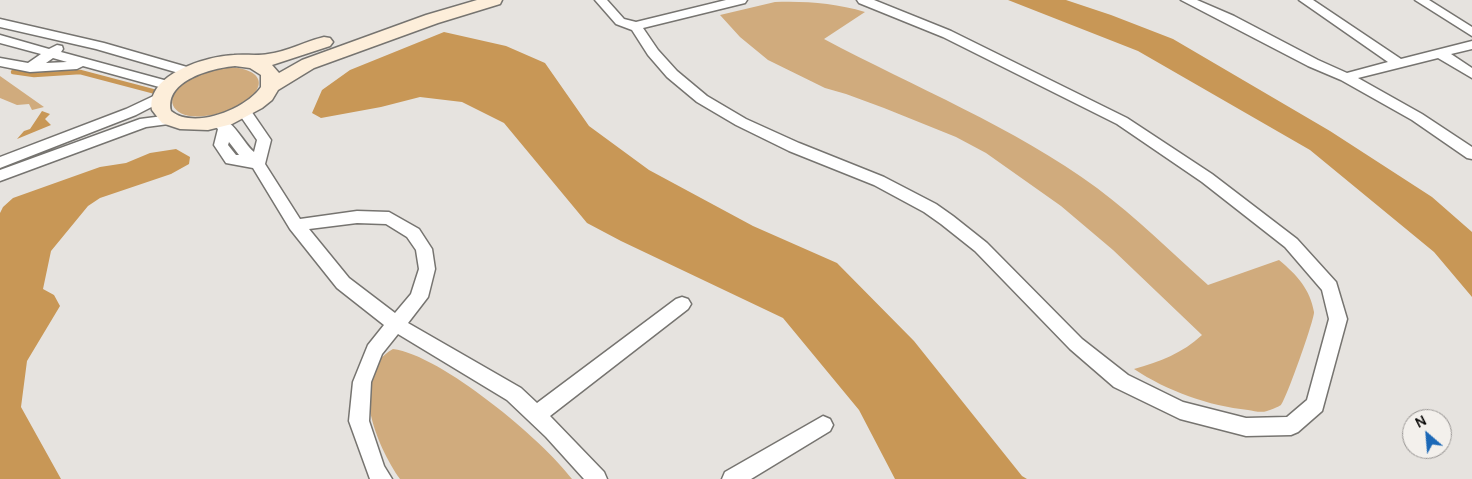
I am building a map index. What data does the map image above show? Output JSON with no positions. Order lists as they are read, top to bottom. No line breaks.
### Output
{"north":"top left"}
